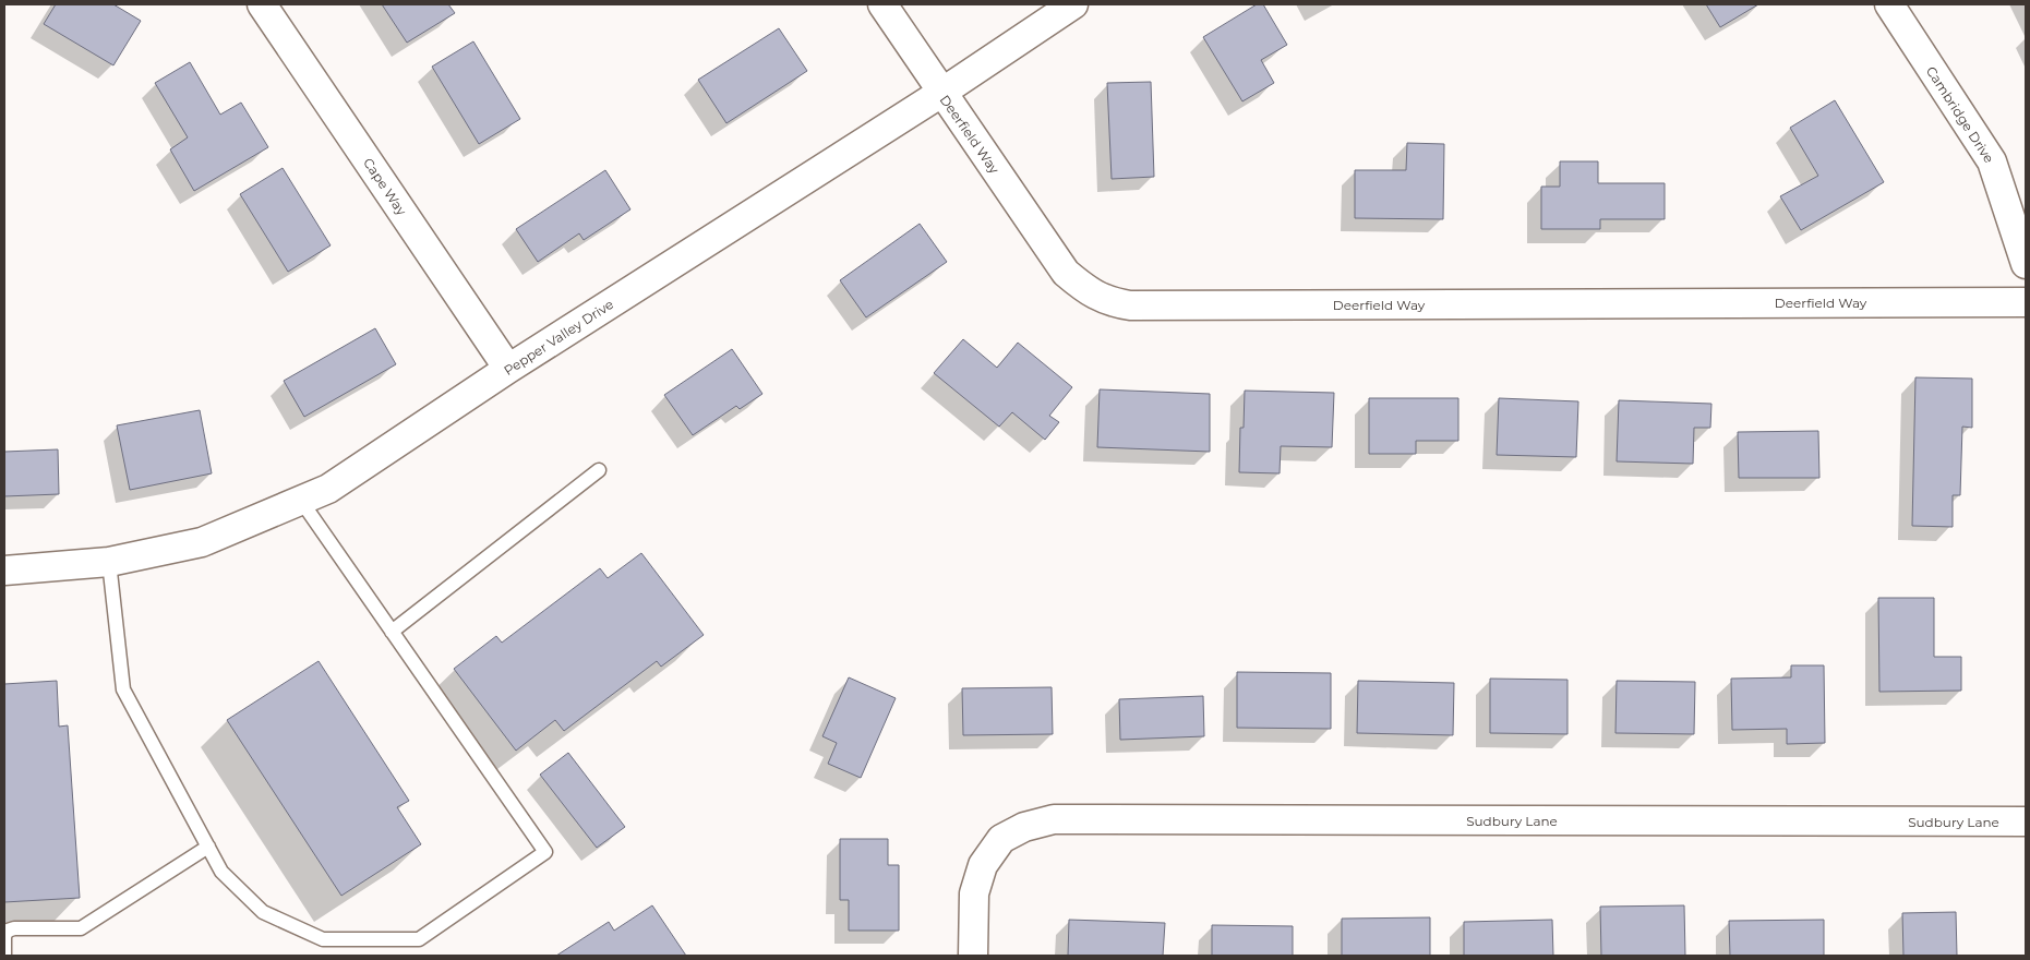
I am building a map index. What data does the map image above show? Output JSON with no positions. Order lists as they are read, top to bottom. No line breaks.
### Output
{"streets":{"street":["Cambridge Drive","Deerfield Way","Cape Way","Pepper Valley Drive","Sudbury Lane"]},"crossings":[["Deerfield Way","Pepper Valley Drive"],["Cape Way","Pepper Valley Drive"]]}
